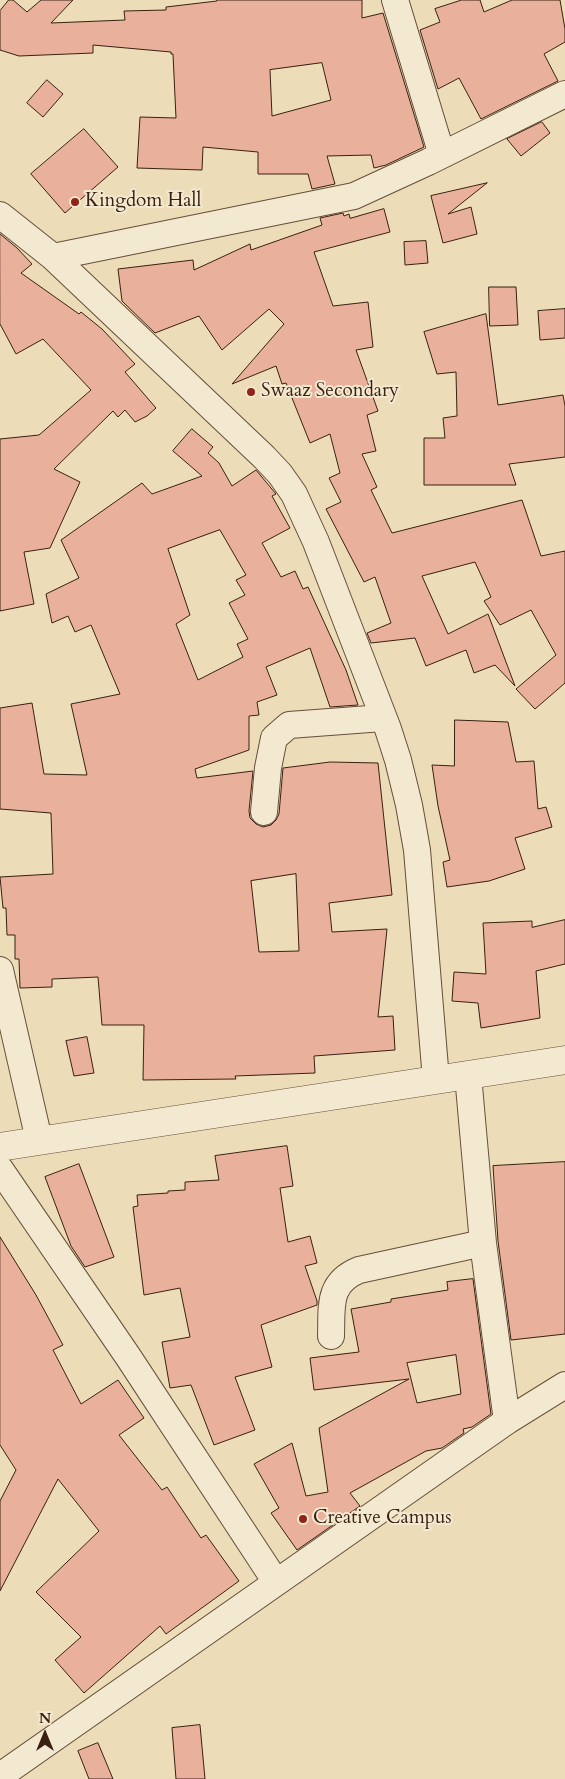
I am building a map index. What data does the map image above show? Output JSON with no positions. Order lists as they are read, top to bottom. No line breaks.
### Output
{"places":["Kingdom Hall","Swaaz Secondary","Creative Campus"],"north":"top"}
